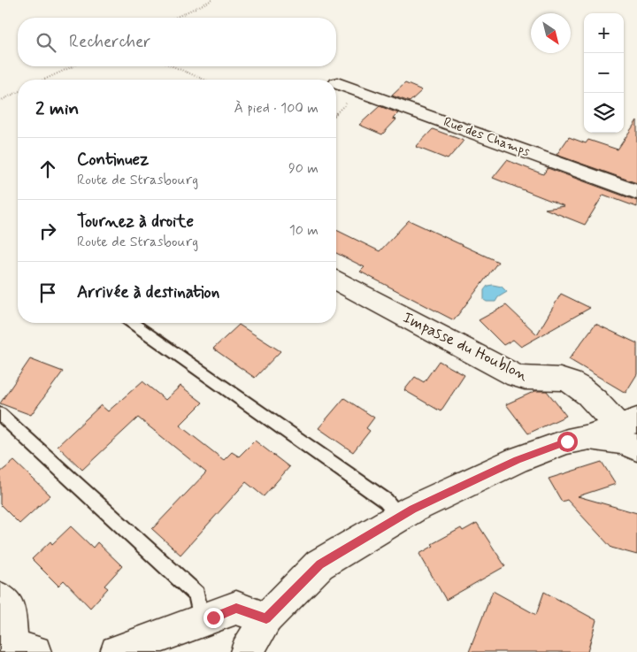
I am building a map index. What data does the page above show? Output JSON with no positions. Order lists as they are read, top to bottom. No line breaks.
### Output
{"streets":{"street":["Rue des Champs","Impasse du Houblon"]},"north":"bottom right","page":{"map_buttons":["+","−"],"search":"Rechercher","heading":["2 min","À pied · 100 m"],"list":[["Continuez","Route de Strasbourg","90 m"],["Tournez à droite","Route de Strasbourg","10 m"],"Arrivée à destination"]}}
